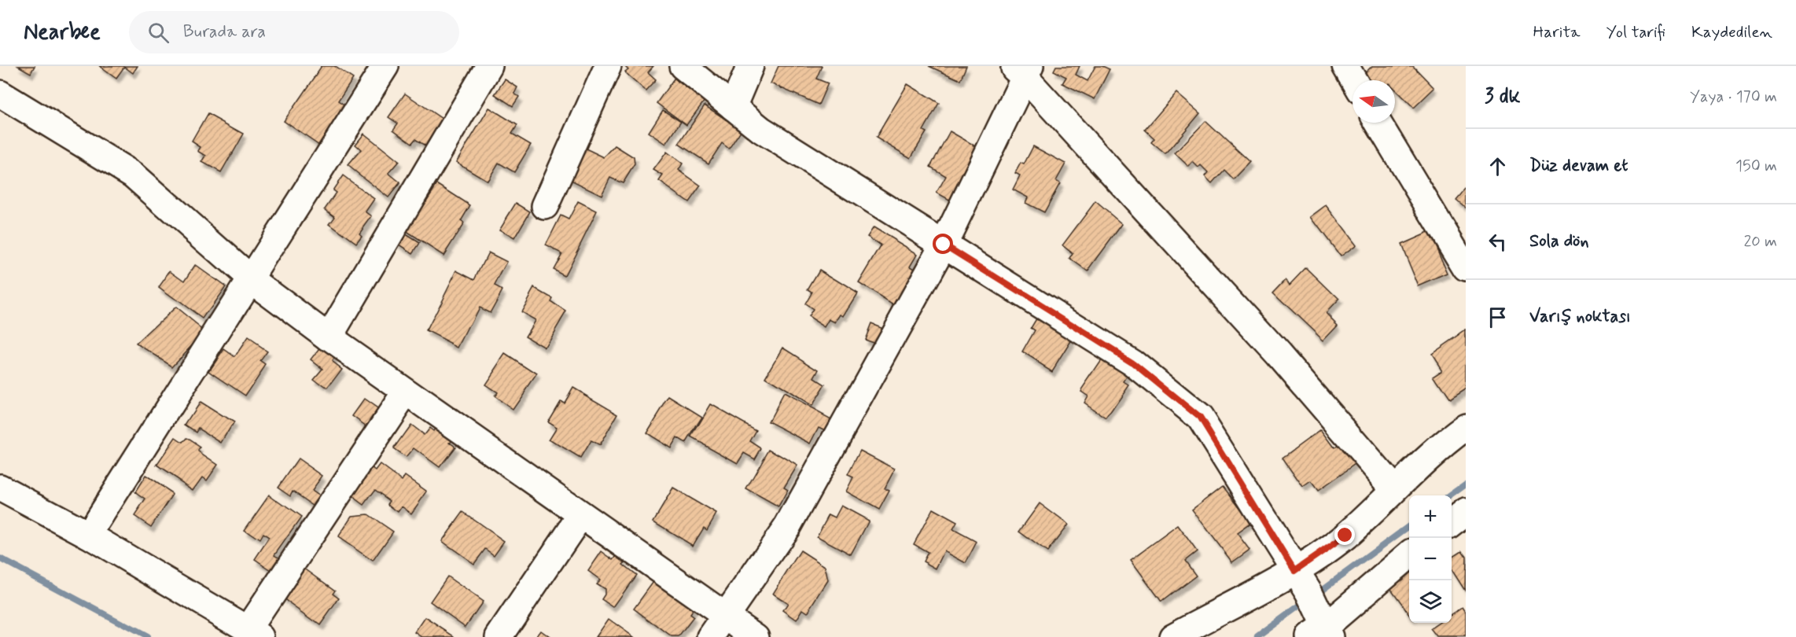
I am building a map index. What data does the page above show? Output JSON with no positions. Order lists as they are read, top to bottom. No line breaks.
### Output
{"north":"left","page":{"header":"Nearbee","search":"Burada ara","nav":["Harita","Yol tarifi","Kaydedilen"],"heading":["3 dk","Yaya · 170 m"],"list":[["Düz devam et","150 m"],["Sola dön","20 m"],"Varış noktası"],"map_buttons":["+","−"]}}
